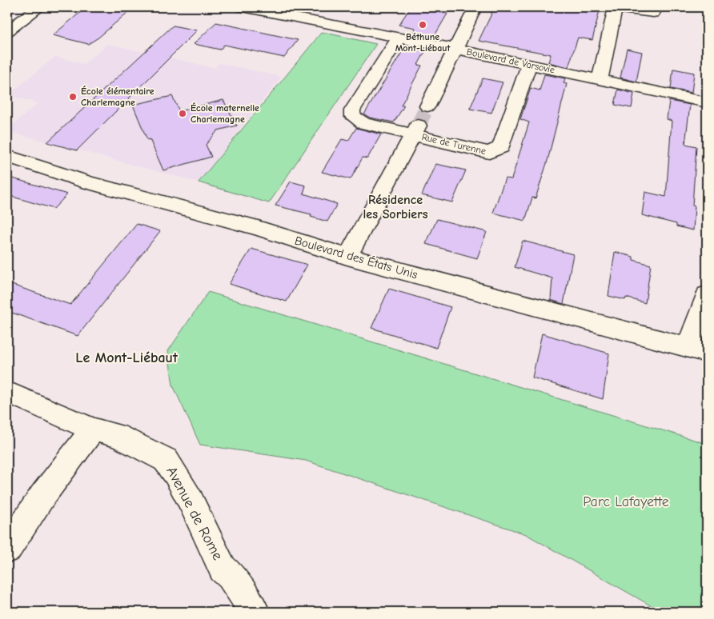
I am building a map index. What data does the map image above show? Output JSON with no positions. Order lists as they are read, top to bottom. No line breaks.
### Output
{"streets":{"street":["Boulevard de Varsovie","Rue de Turenne","Boulevard des États Unis","Avenue de Rome"]},"crossings":[["Boulevard de Varsovie","Rue de Turenne"]],"districts":["Résidence les Sorbiers","Le Mont-Liébaut"],"parks":["Parc Lafayette"],"places":["Béthune Mont-Liébaut","École élémentaire Charlemagne","École maternelle Charlemagne"]}
